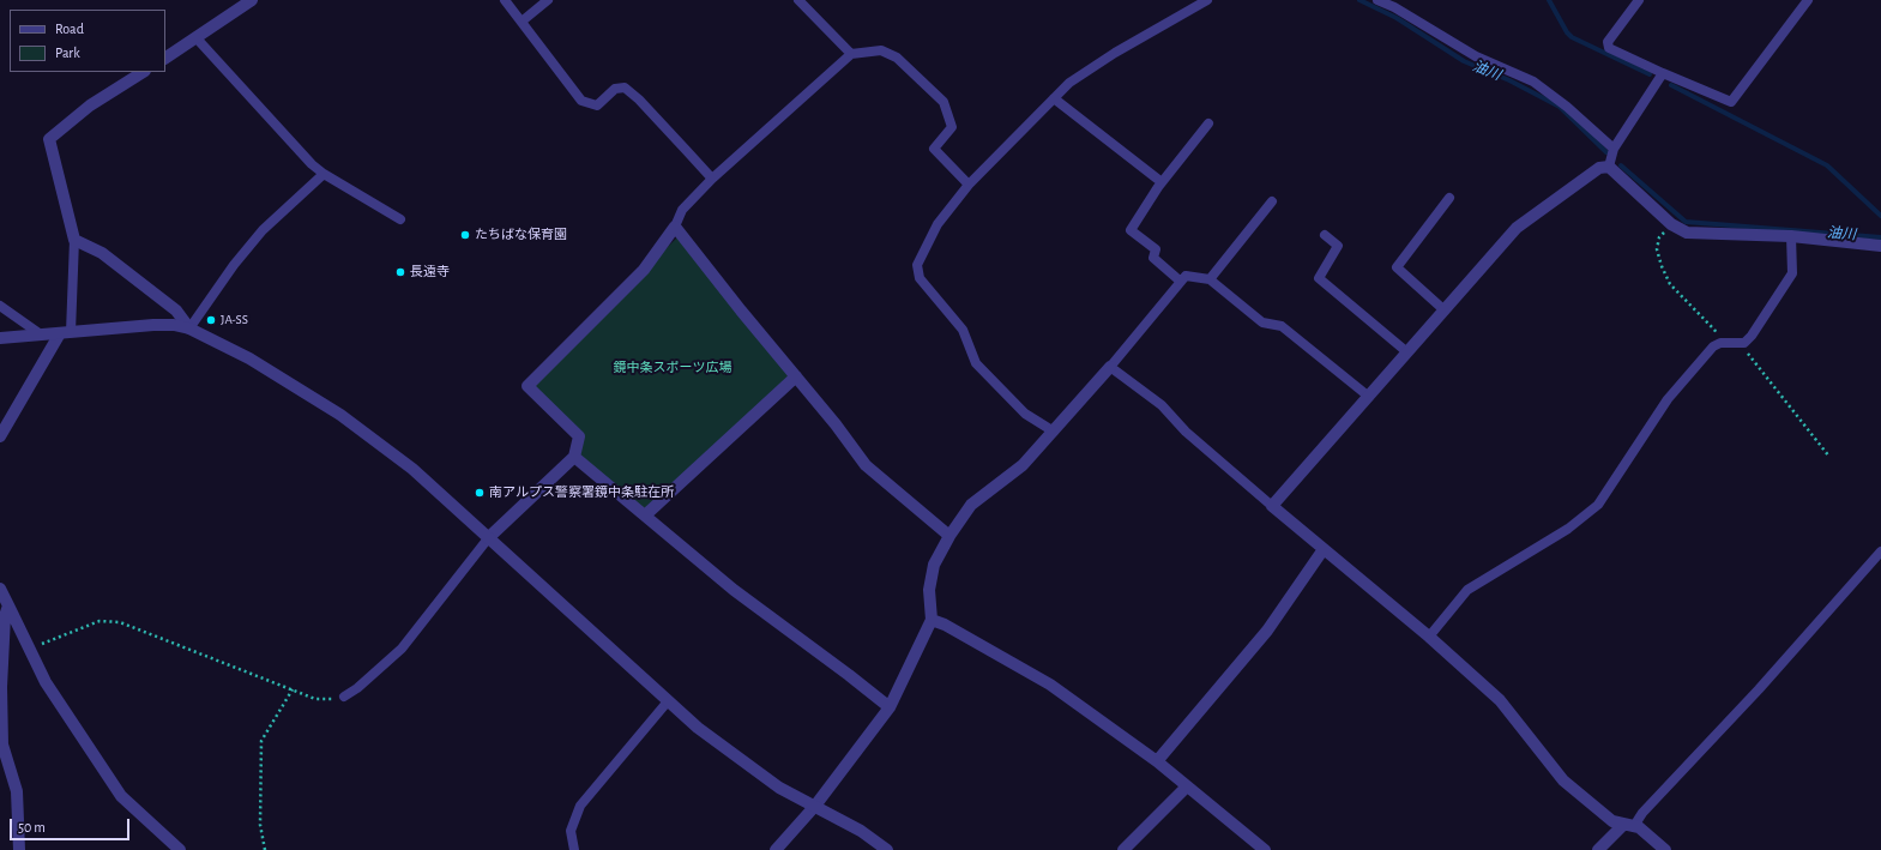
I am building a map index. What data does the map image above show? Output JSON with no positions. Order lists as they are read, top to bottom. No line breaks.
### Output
{"water":["油川"],"parks":["鏡中条スポーツ広場"],"places":["たちばな保育園","長遠寺","JA-SS","南アルプス警察署鏡中条駐在所"],"legend":["Road","Park"],"scale_bar":"50 m"}
